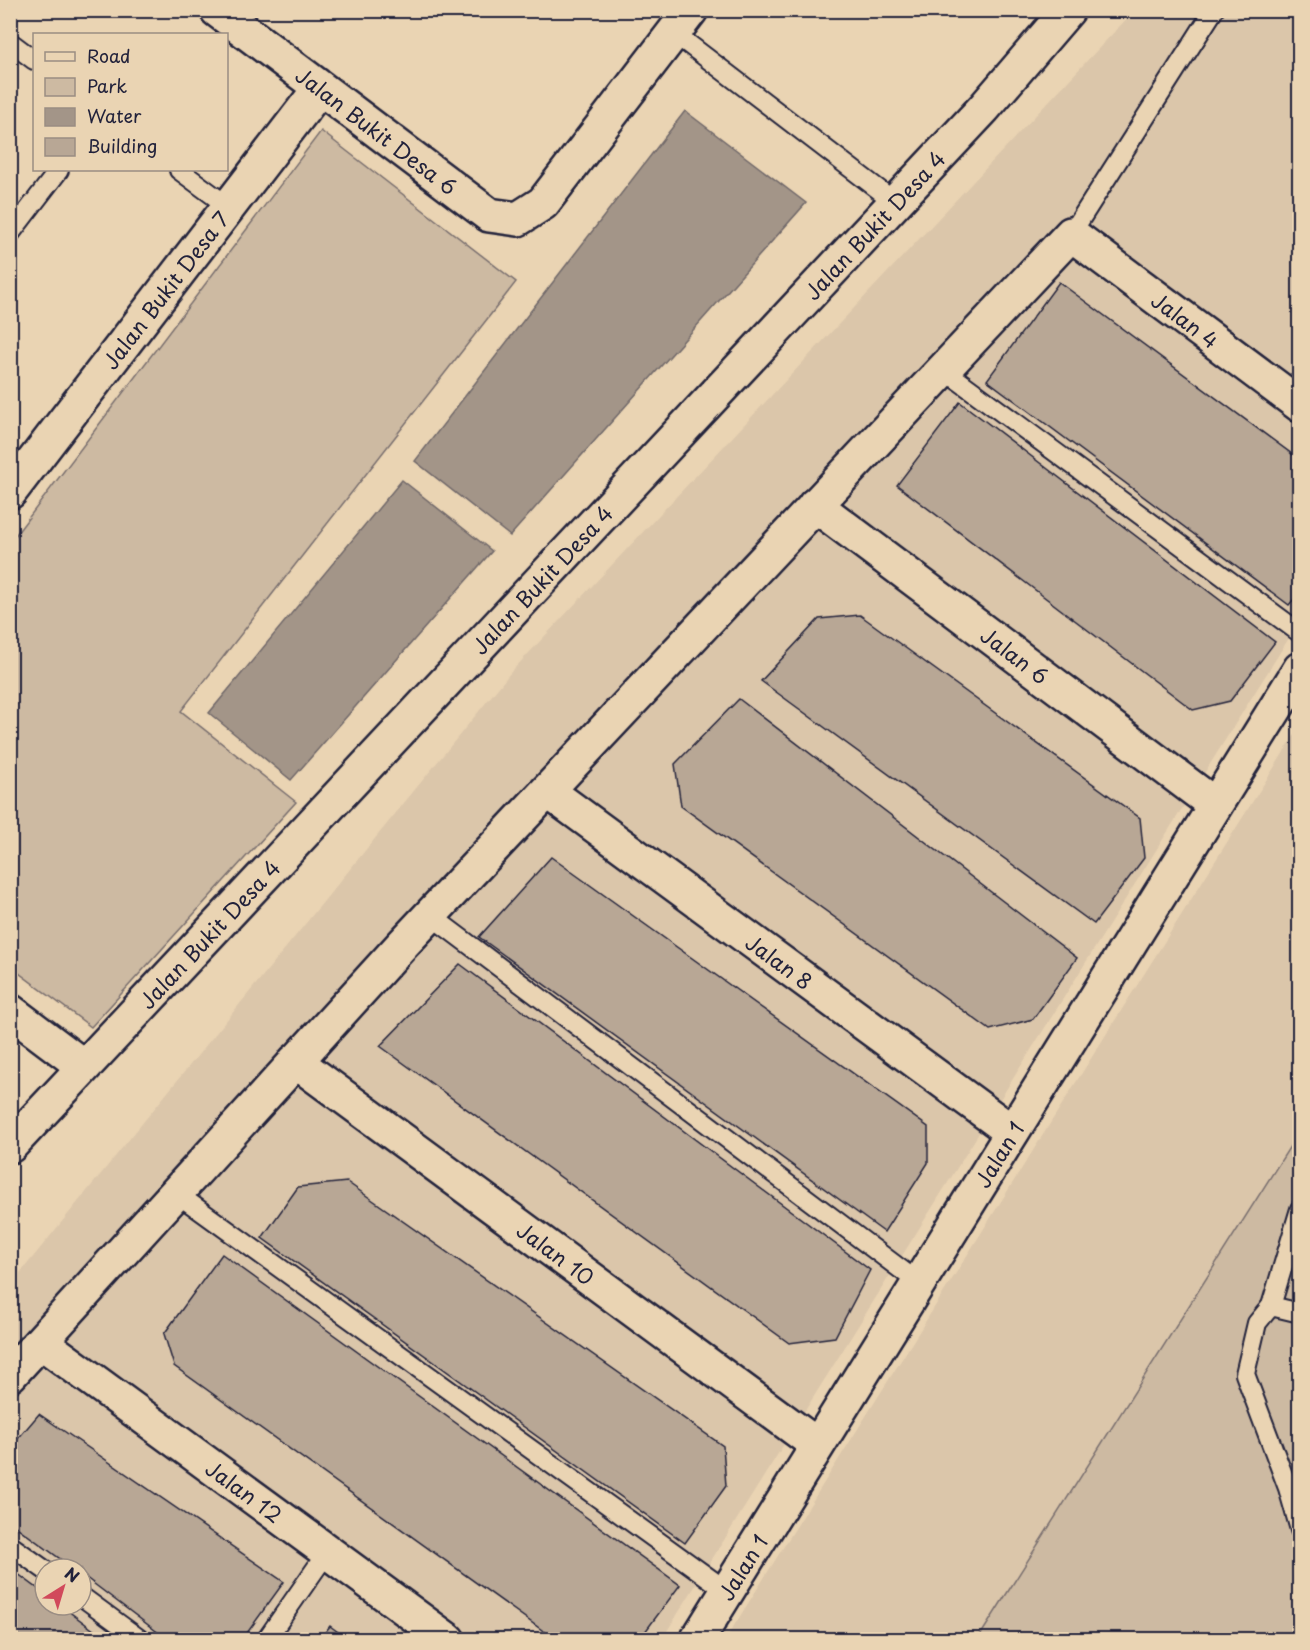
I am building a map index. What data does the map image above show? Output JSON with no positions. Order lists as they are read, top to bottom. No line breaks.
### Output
{"streets":{"street":["Jalan Bukit Desa 6","Jalan Bukit Desa 4","Jalan Bukit Desa 7","Jalan 4","Jalan 6","Jalan 8","Jalan 1","Jalan 10","Jalan 12"]},"crossings":[["Jalan Bukit Desa 6","Jalan Bukit Desa 7"],["Jalan 6","Jalan 1"],["Jalan 8","Jalan 1"],["Jalan 1","Jalan 10"]],"legend":["Road","Park","Water","Building"],"north":"top right"}
